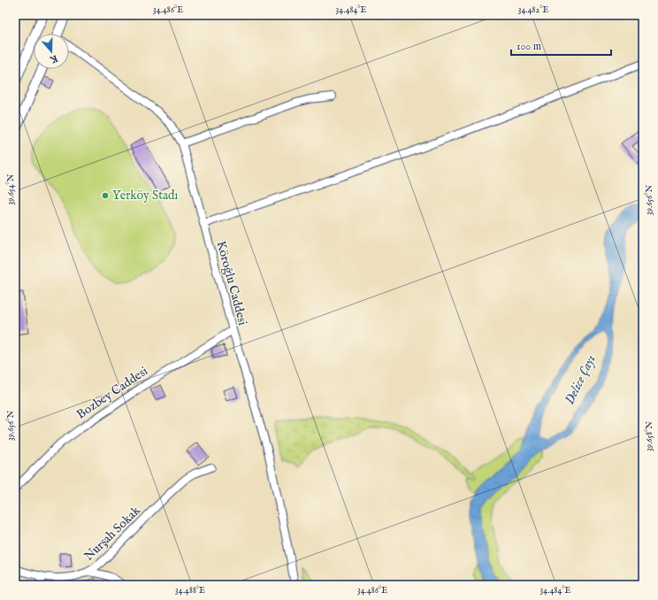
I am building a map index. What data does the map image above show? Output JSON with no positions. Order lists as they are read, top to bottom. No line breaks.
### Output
{"streets":{"street":["Köroğlu Caddesi","Bozbey Caddesi","Nurşah Sokak"]},"crossings":[["Köroğlu Caddesi","Bozbey Caddesi"]],"water":["Delice Çayı"],"places":["Yerköy Stadı"],"scale_bar":"100 m","north":"bottom","coordinates":["34.486°E","34.484°E","34.482°E","39.654°N","39.656°N","39.658°N","34.488°E"]}
